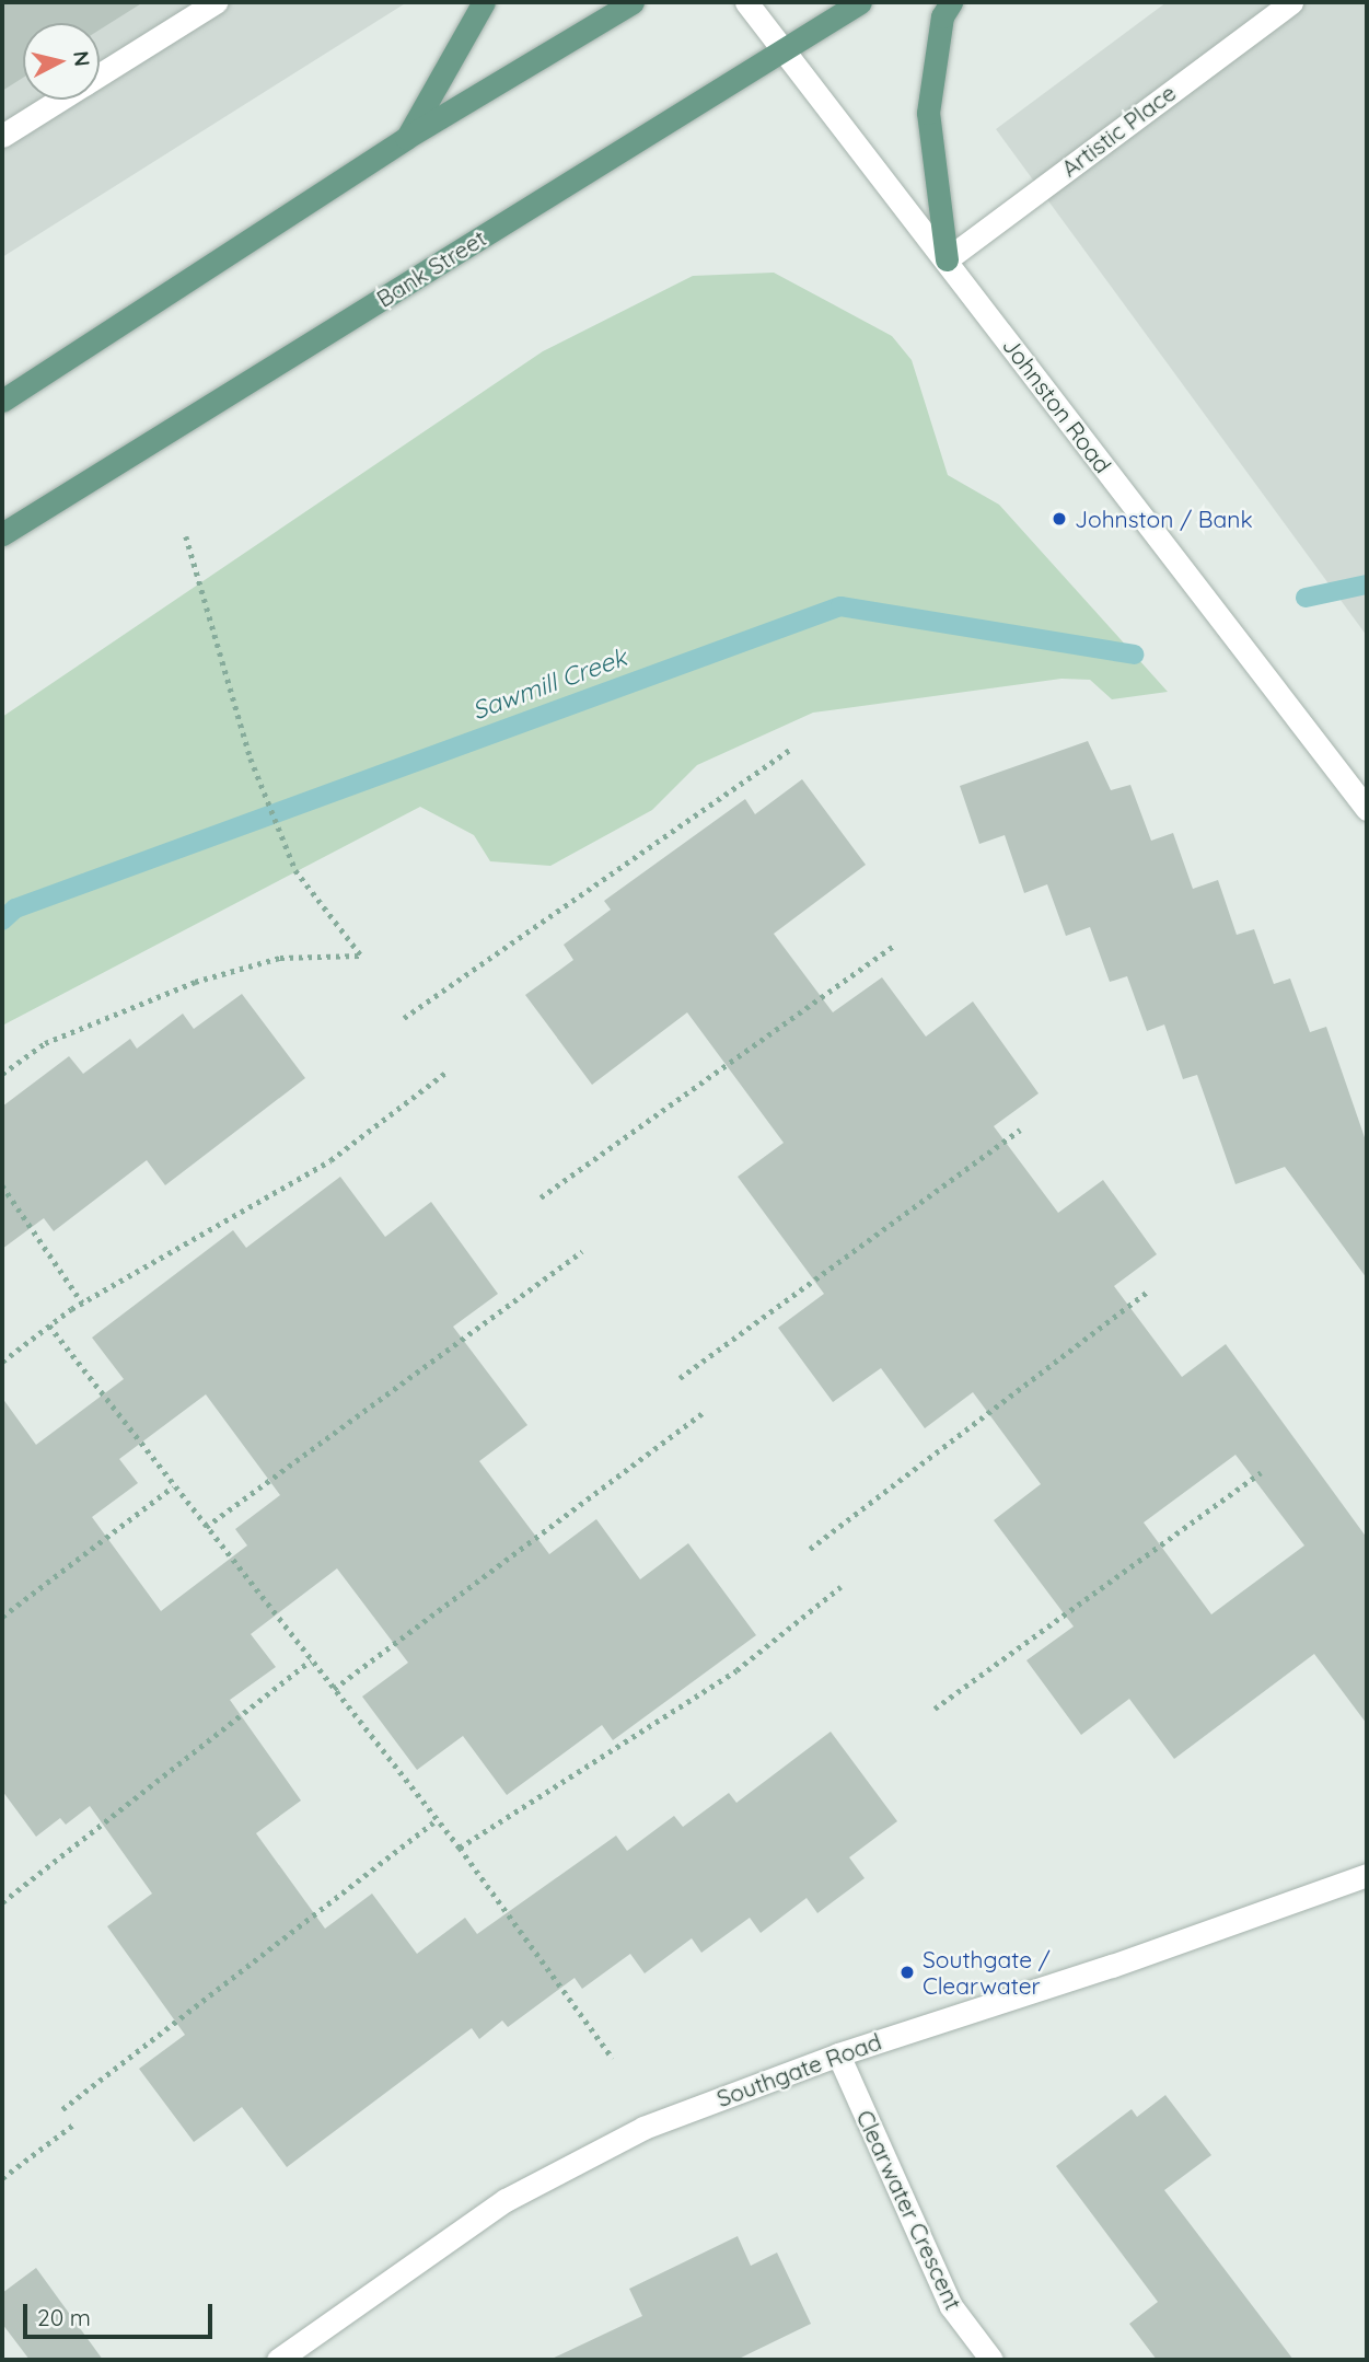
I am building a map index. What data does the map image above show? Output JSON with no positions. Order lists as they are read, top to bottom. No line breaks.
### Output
{"streets":{"main road":["Bank Street"],"street":["Artistic Place","Johnston Road","Southgate Road","Clearwater Crescent"]},"crossings":[["Artistic Place","Johnston Road"],["Bank Street","Johnston Road"],["Southgate Road","Clearwater Crescent"]],"water":["Sawmill Creek"],"places":["Johnston / Bank","Southgate / Clearwater"],"scale_bar":"20 m","north":"right"}
